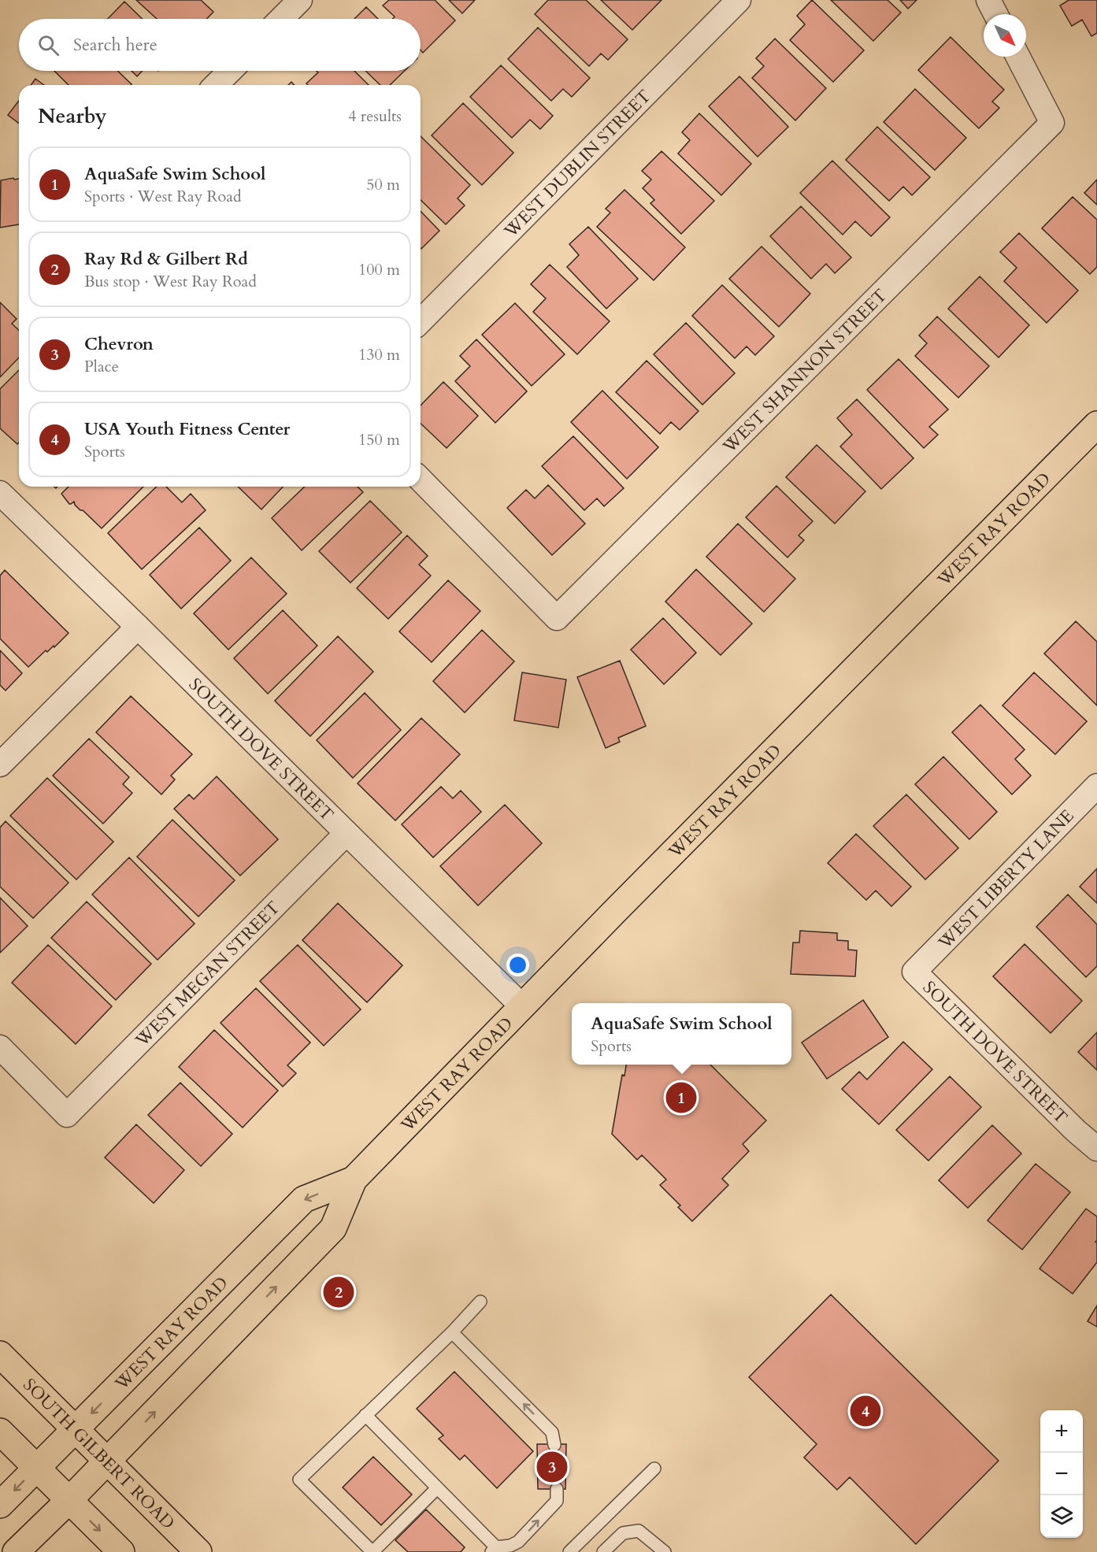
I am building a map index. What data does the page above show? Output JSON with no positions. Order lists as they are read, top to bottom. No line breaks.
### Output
{"streets":{"main road":["WEST RAY ROAD","SOUTH GILBERT ROAD"],"street":["WEST DUBLIN STREET","WEST SHANNON STREET","SOUTH DOVE STREET","WEST LIBERTY LANE","WEST MEGAN STREET"]},"crossings":[["WEST RAY ROAD","SOUTH DOVE STREET"],["WEST RAY ROAD","SOUTH GILBERT ROAD"],["SOUTH DOVE STREET","WEST LIBERTY LANE"],["SOUTH DOVE STREET","WEST MEGAN STREET"]],"north":"bottom right","page":{"search":"Search here","heading":["Nearby","4 results"],"list":[{"mark":"1","name":"AquaSafe Swim School","note":"Sports · West Ray Road","value":"50 m"},{"mark":"2","name":"Ray Rd & Gilbert Rd","note":"Bus stop · West Ray Road","value":"100 m"},{"mark":"3","name":"Chevron","note":"Place","value":"130 m"},{"mark":"4","name":"USA Youth Fitness Center","note":"Sports","value":"150 m"}],"popup":["AquaSafe Swim School","Sports"],"pins":["1","2","4","3"],"map_buttons":["+","−"]}}
